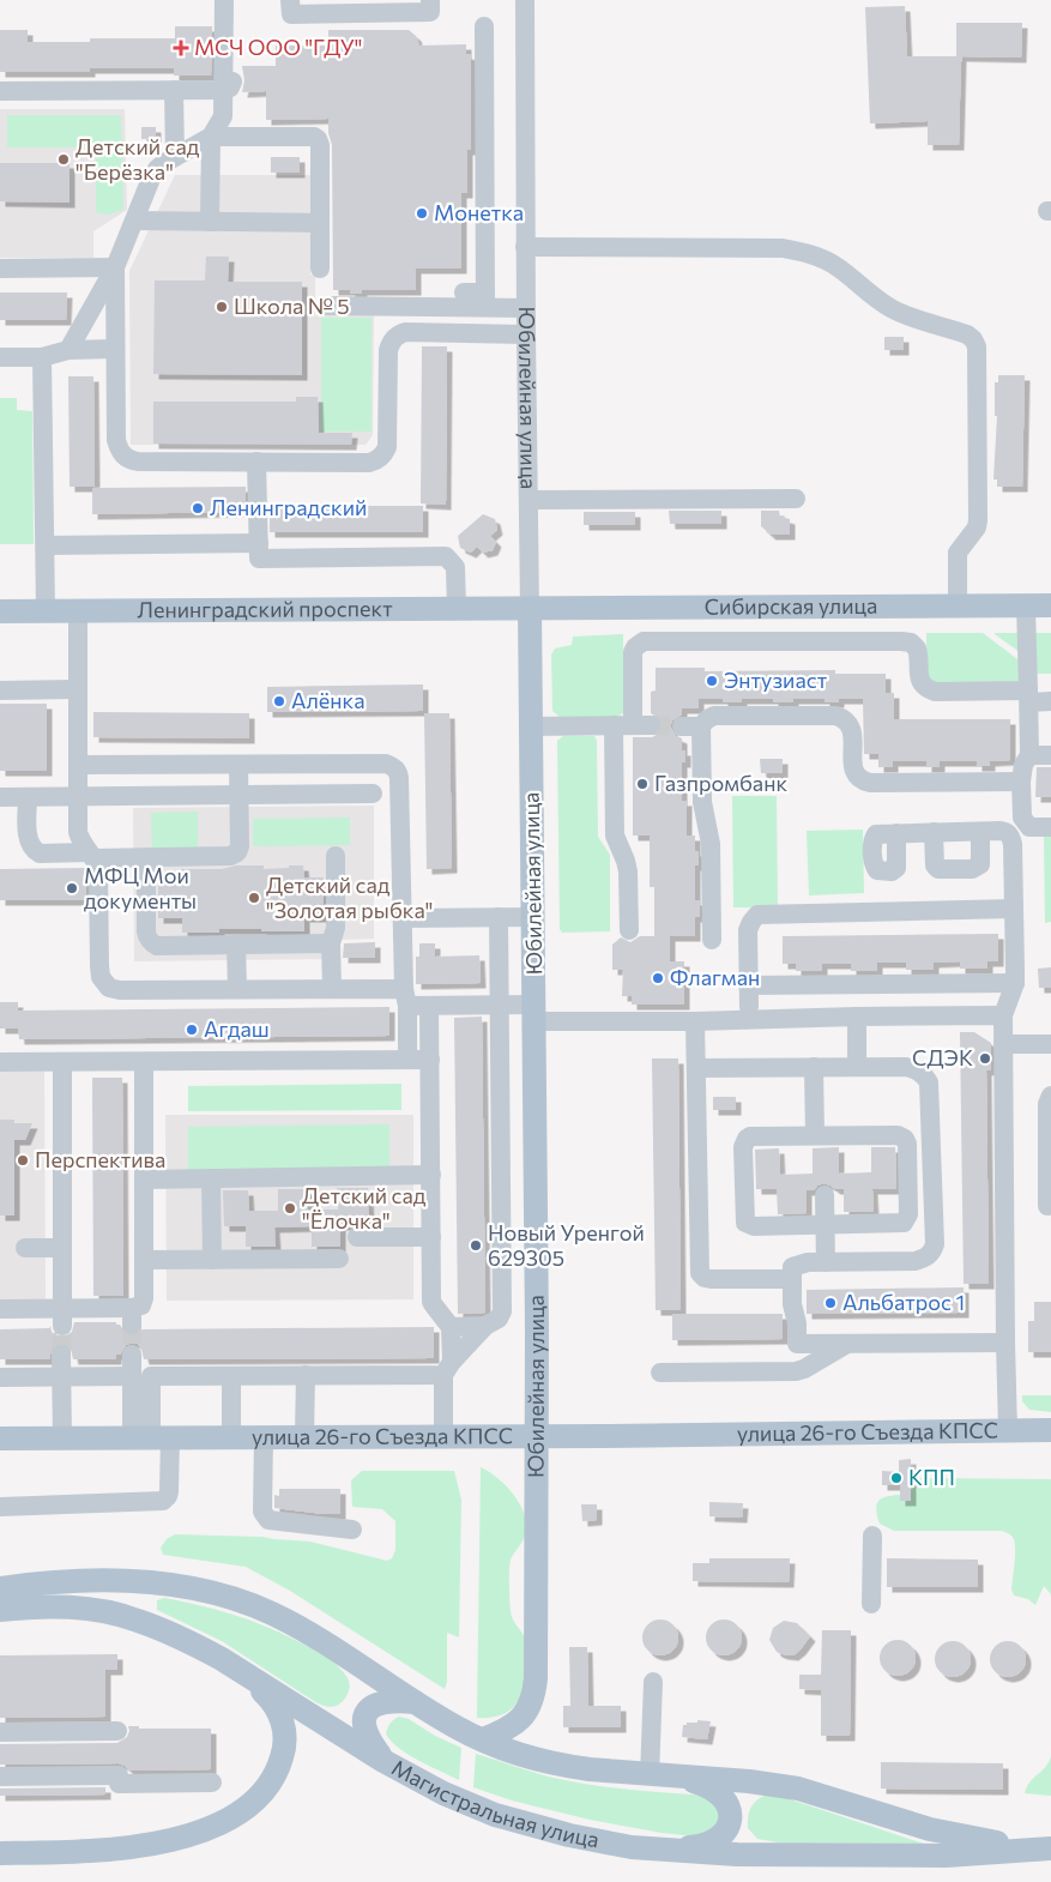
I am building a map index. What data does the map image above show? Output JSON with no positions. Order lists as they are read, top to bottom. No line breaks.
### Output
{"streets":{"main road":["Юбилейная улица","Сибирская улица","Ленинградский проспект","улица 26-го Съезда КПСС","Магистральная улица"]},"crossings":[["Юбилейная улица","Сибирская улица"],["Юбилейная улица","Ленинградский проспект"],["Юбилейная улица","улица 26-го Съезда КПСС"],["Юбилейная улица","Магистральная улица"],["Сибирская улица","Ленинградский проспект"]],"places":{"health":["МСЧ ООО \"ГДУ\""],"other":["Детский сад \"Берёзка\"","Монетка","Школа № 5","Ленинградский","Энтузиаст","Алёнка","Газпромбанк","МФЦ Мои документы","Детский сад \"Золотая рыбка\"","Флагман","Агдаш","СДЭК","Перспектива","Детский сад \"Ёлочка\"","Новый Уренгой 629305","Альбатрос 1","КПП"]}}
